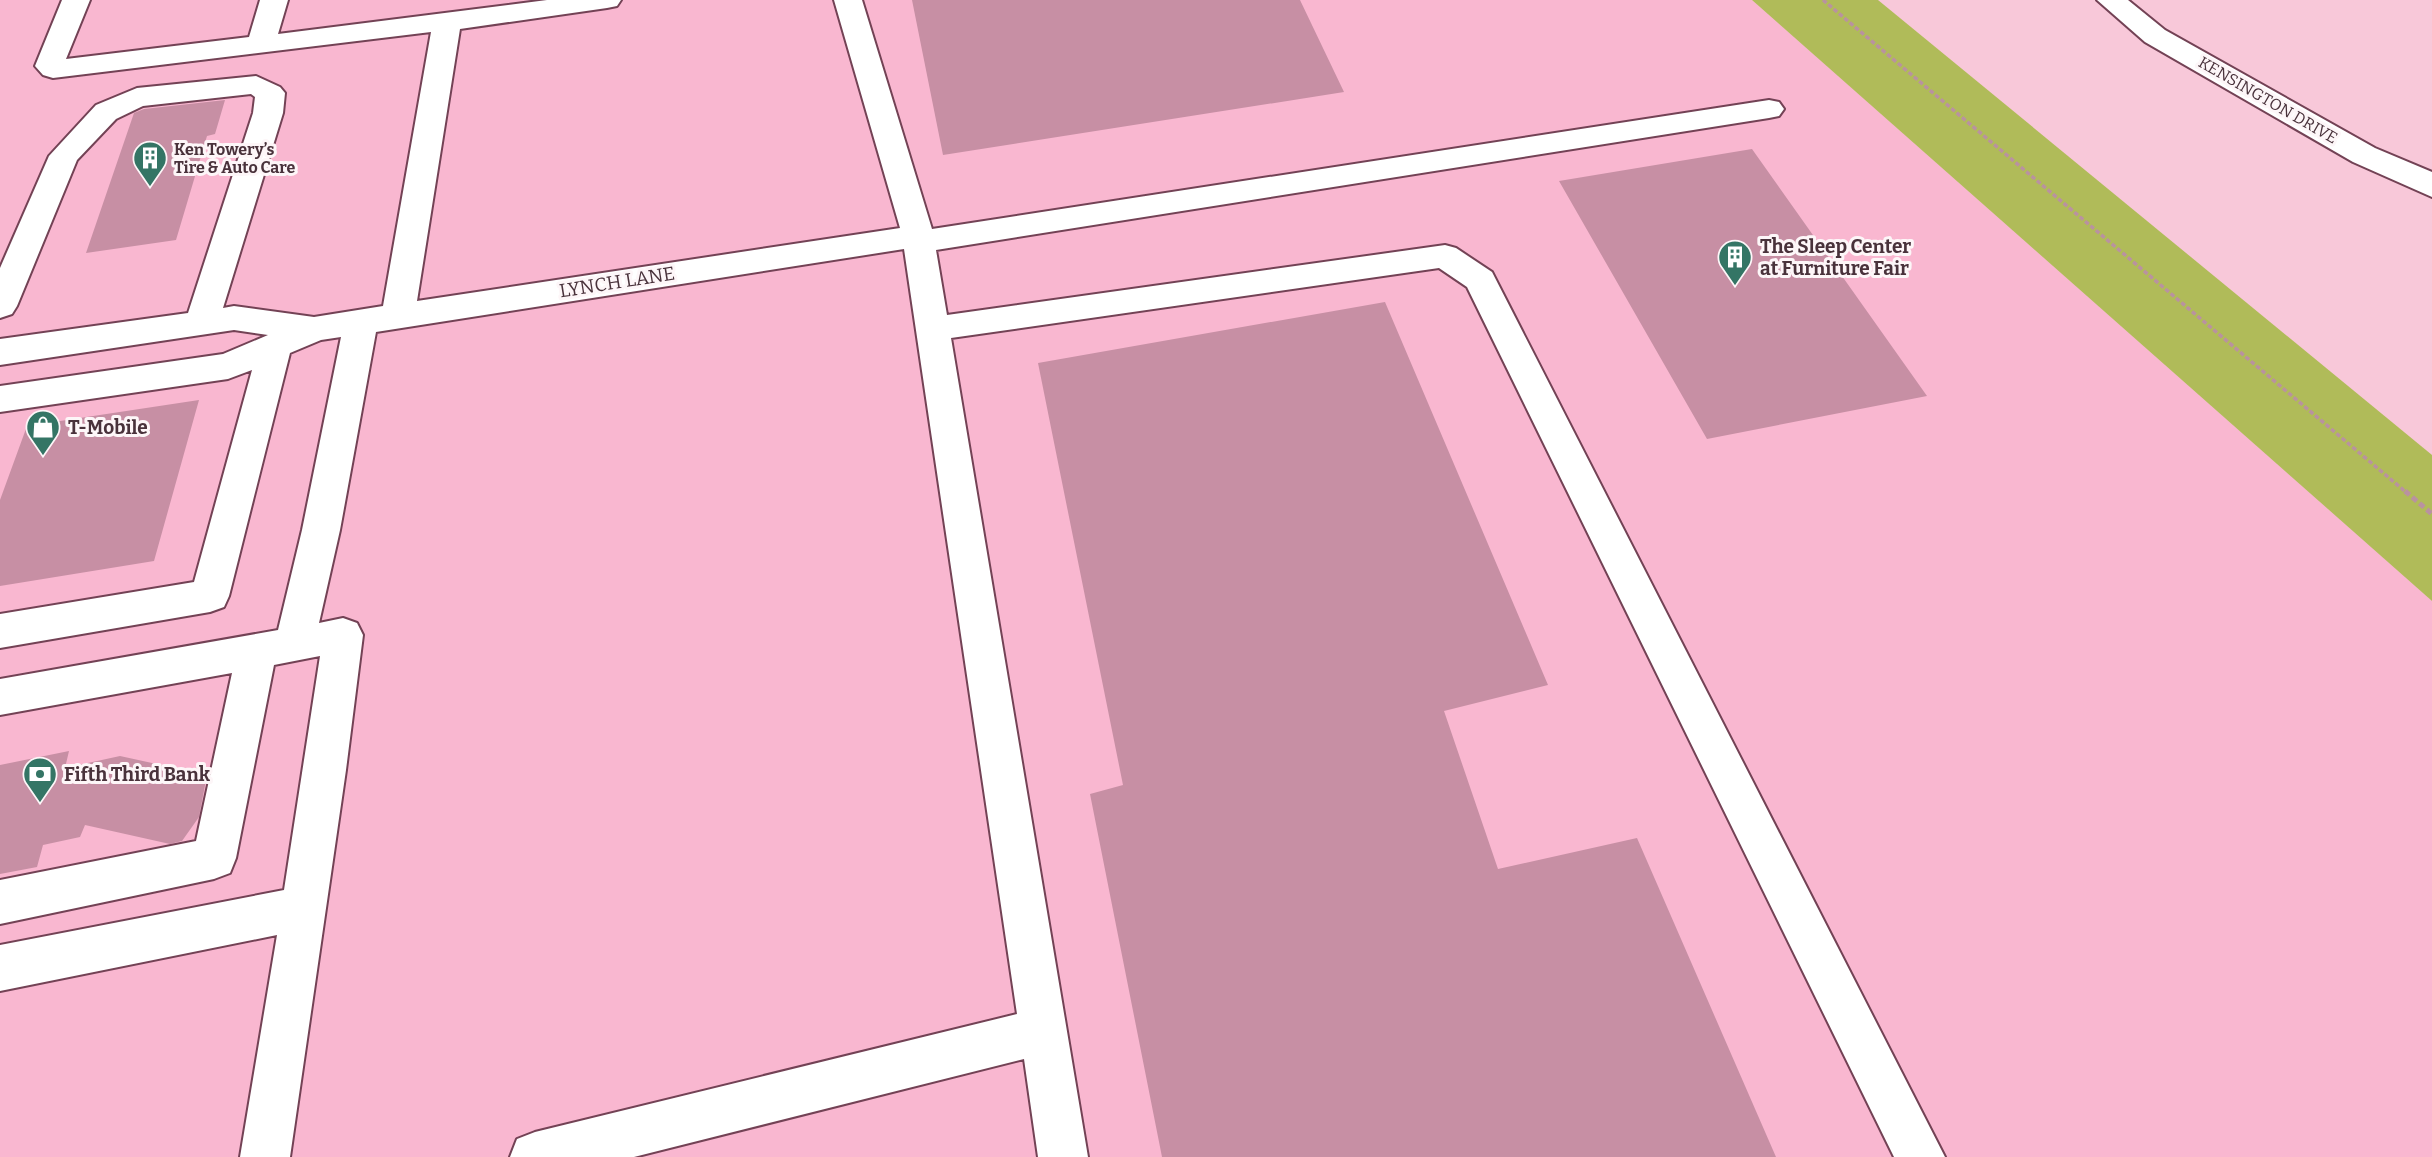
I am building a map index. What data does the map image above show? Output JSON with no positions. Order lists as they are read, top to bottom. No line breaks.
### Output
{"streets":{"street":["KENSINGTON DRIVE","LYNCH LANE"]},"places":{"building":["Ken Towery’s Tire & Auto Care","The Sleep Center at Furniture Fair"],"shop":["T-Mobile"],"bank":["Fifth Third Bank"]}}
